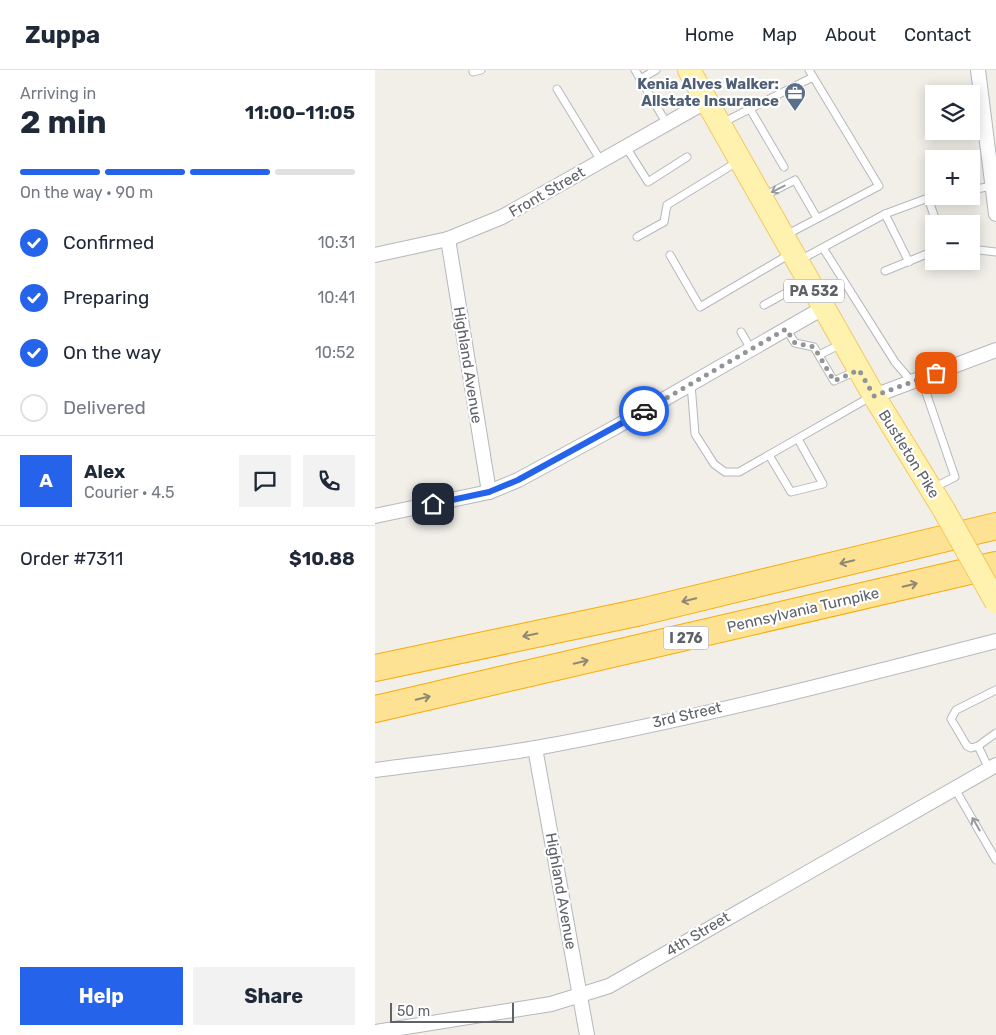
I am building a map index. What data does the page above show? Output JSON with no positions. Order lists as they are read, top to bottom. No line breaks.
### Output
{"streets":{"highway":["Pennsylvania Turnpike","I 276"],"main road":["PA 532","Bustleton Pike"],"street":["Front Street","Highland Avenue","3rd Street","4th Street"]},"crossings":[["Front Street","Highland Avenue"],["Front Street","Bustleton Pike"],["Highland Avenue","3rd Street"],["Highland Avenue","4th Street"]],"places":{"office":["Kenia Alves Walker: Allstate Insurance"]},"scale_bar":"50 m","page":{"header":"Zuppa","nav":["Home","Map","About","Contact"],"heading":["2 min","Arriving in","11:00–11:05"],"panel":["Alex","Courier · 4.5","Order #7311","$10.88"],"map_buttons":["+","−"],"bar":"On the way · 90 m","list":[["Confirmed","10:31"],["Preparing","10:41"],["On the way","10:52"],"Delivered"],"round":"A","buttons":["Help","Share"],"scale":"50 m"}}
